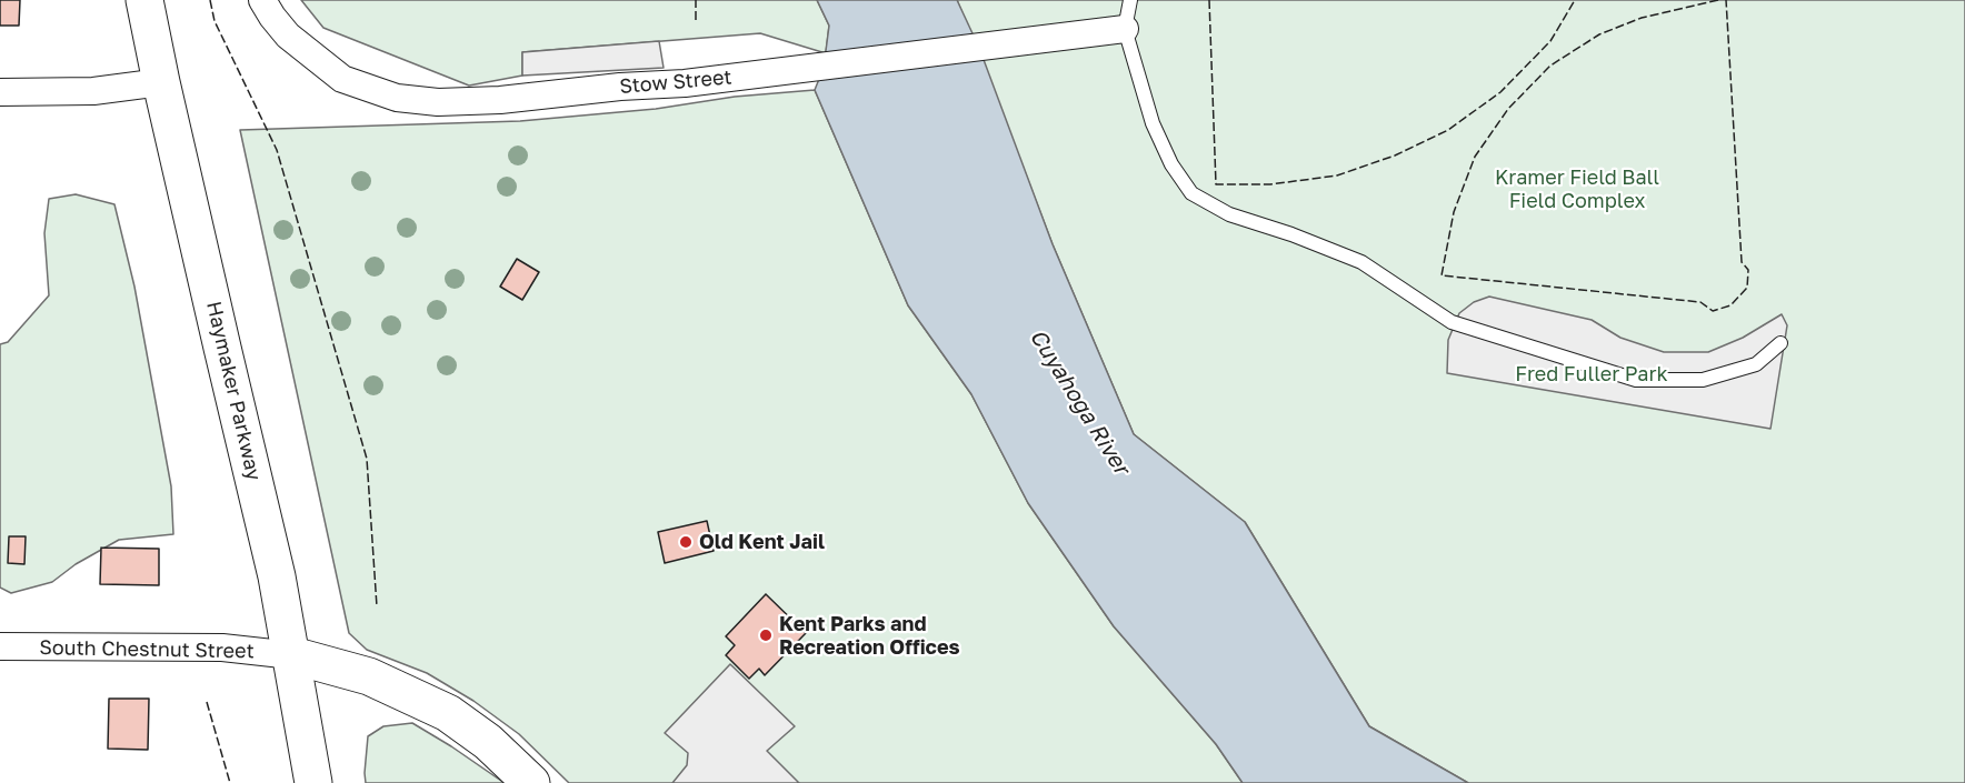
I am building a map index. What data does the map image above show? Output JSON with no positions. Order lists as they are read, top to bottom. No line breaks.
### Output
{"streets":{"main road":["Haymaker Parkway"],"street":["Stow Street","South Chestnut Street"]},"crossings":[["Haymaker Parkway","South Chestnut Street"]],"water":["Cuyahoga River"],"parks":["Kramer Field Ball Field Complex","Fred Fuller Park"],"places":["Old Kent Jail","Kent Parks and Recreation Offices"]}
